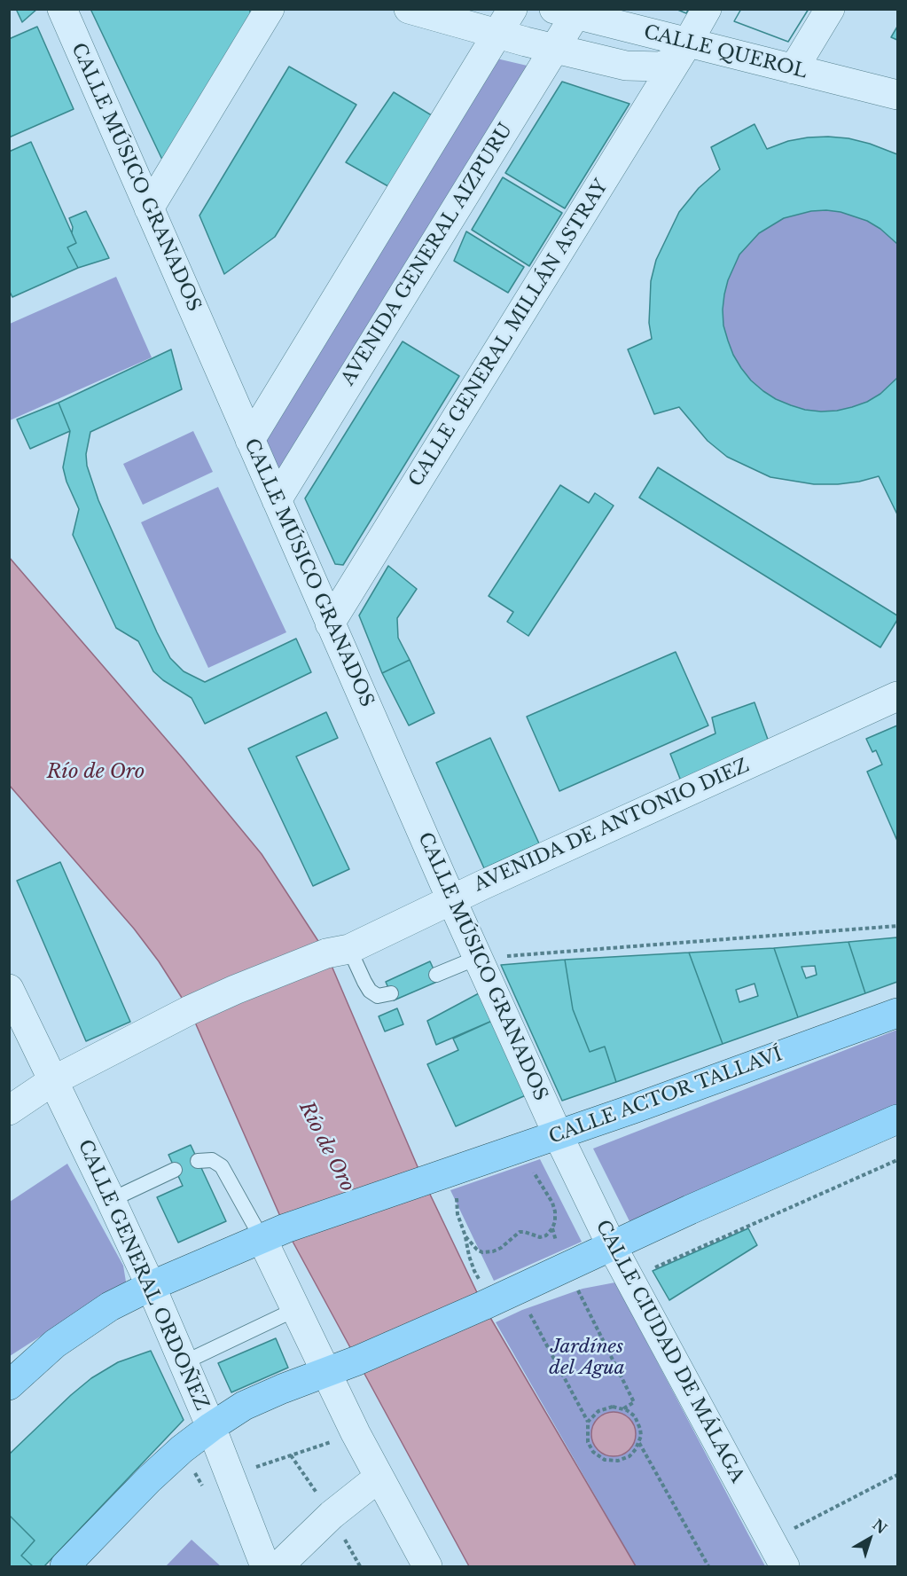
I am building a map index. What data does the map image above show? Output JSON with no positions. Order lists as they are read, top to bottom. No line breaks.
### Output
{"streets":{"main road":["CALLE ACTOR TALLAVÍ"],"street":["CALLE QUEROL","CALLE MÚSICO GRANADOS","AVENIDA GENERAL AIZPURU","CALLE GENERAL MILLÁN ASTRAY","AVENIDA DE ANTONIO DIEZ","CALLE GENERAL ORDOÑEZ","CALLE CIUDAD DE MÁLAGA"]},"crossings":[["CALLE QUEROL","AVENIDA GENERAL AIZPURU"],["CALLE QUEROL","CALLE GENERAL MILLÁN ASTRAY"],["CALLE MÚSICO GRANADOS","AVENIDA GENERAL AIZPURU"],["CALLE MÚSICO GRANADOS","CALLE GENERAL MILLÁN ASTRAY"],["CALLE MÚSICO GRANADOS","AVENIDA DE ANTONIO DIEZ"],["CALLE MÚSICO GRANADOS","CALLE ACTOR TALLAVÍ"],["CALLE MÚSICO GRANADOS","CALLE CIUDAD DE MÁLAGA"],["AVENIDA DE ANTONIO DIEZ","CALLE GENERAL ORDOÑEZ"],["CALLE ACTOR TALLAVÍ","CALLE GENERAL ORDOÑEZ"],["CALLE ACTOR TALLAVÍ","CALLE CIUDAD DE MÁLAGA"]],"water":["Río de Oro"],"parks":["Jardínes del Agua"],"north":"top right"}
